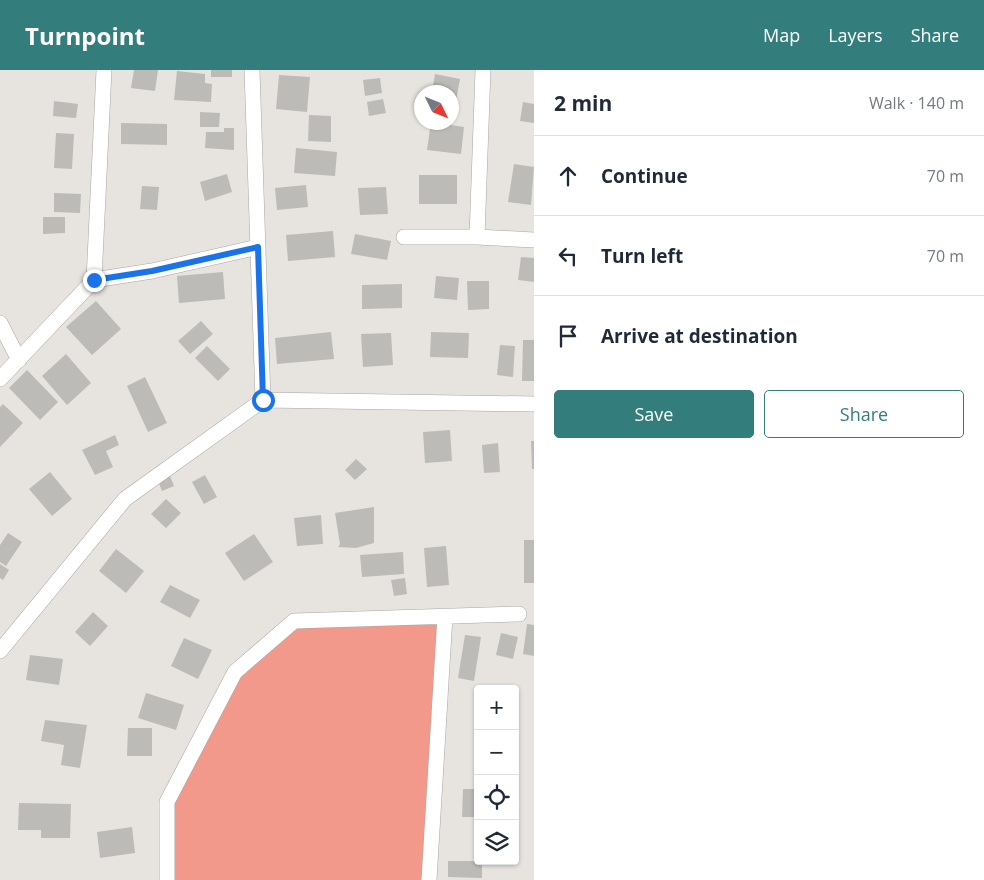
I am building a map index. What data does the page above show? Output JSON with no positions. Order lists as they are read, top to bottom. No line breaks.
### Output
{"north":"bottom right","page":{"header":"Turnpoint","nav":["Map","Layers","Share"],"heading":["2 min","Walk · 140 m"],"list":[["Continue","70 m"],["Turn left","70 m"],"Arrive at destination"],"buttons":["Save","Share"],"map_buttons":["+","−"]}}
